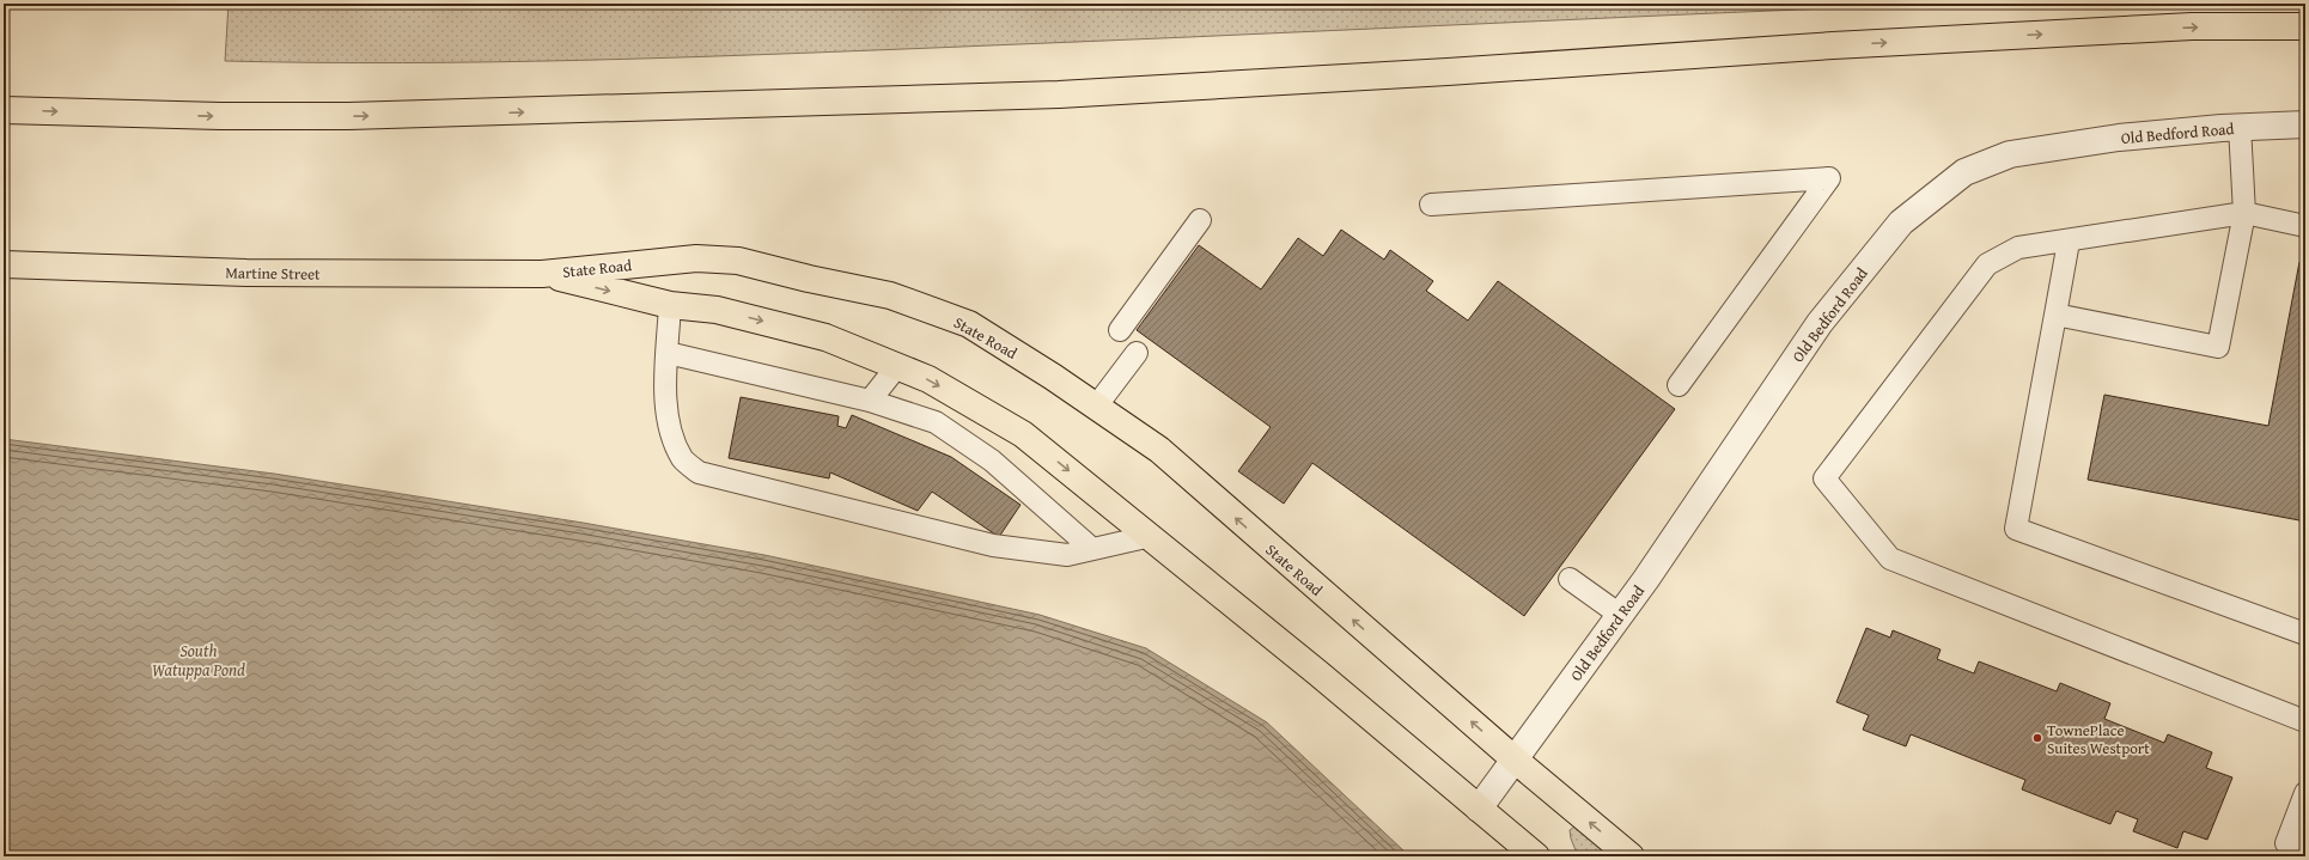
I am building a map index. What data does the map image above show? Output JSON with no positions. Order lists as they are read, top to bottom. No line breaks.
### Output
{"streets":{"main road":["State Road","Martine Street"],"street":["Old Bedford Road"]},"crossings":[["Old Bedford Road","State Road"],["State Road","Martine Street"]],"water":["South Watuppa Pond"],"places":["TownePlace Suites Westport"]}
